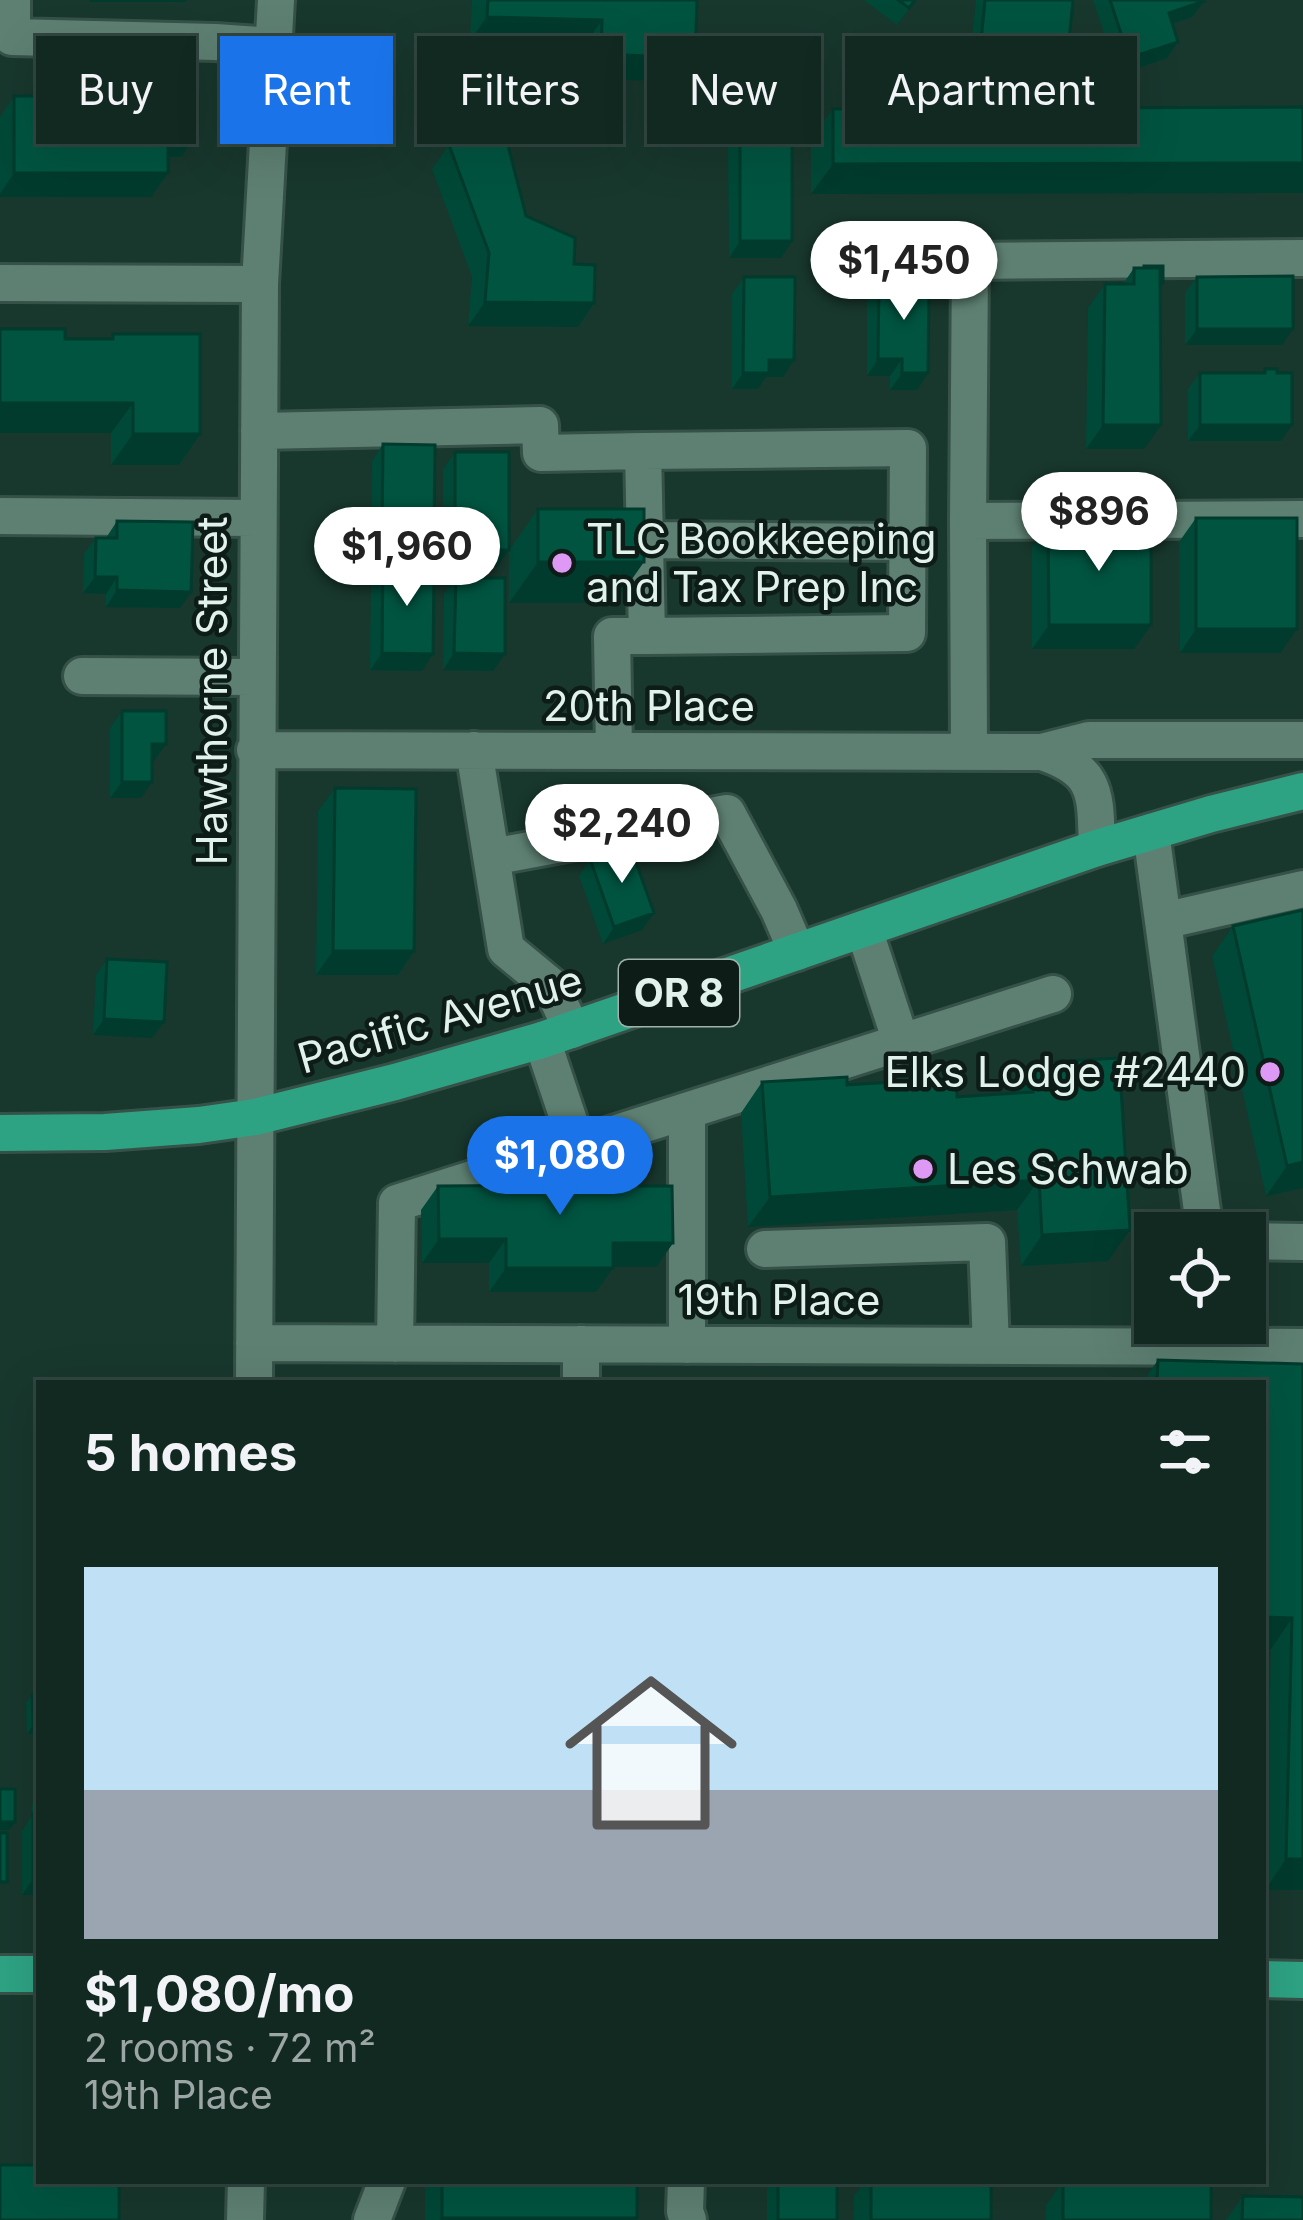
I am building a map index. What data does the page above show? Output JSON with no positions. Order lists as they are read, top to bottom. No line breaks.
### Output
{"streets":{"main road":["OR 8","Pacific Avenue"],"street":["Hawthorne Street","20th Place","19th Place"]},"crossings":[["Hawthorne Street","20th Place"],["Hawthorne Street","Pacific Avenue"],["Hawthorne Street","19th Place"]],"places":["TLC Bookkeeping and Tax Prep Inc","Elks Lodge #2440","Les Schwab"],"page":{"chip":["Buy","Rent","Filters","New","Apartment"],"price":["$1,450","$896","$1,960","$2,240","$1,080"],"heading":"5 homes","list":[{"name":"$1,080/mo","note":"2 rooms · 72 m² · 19th Place"}]}}
